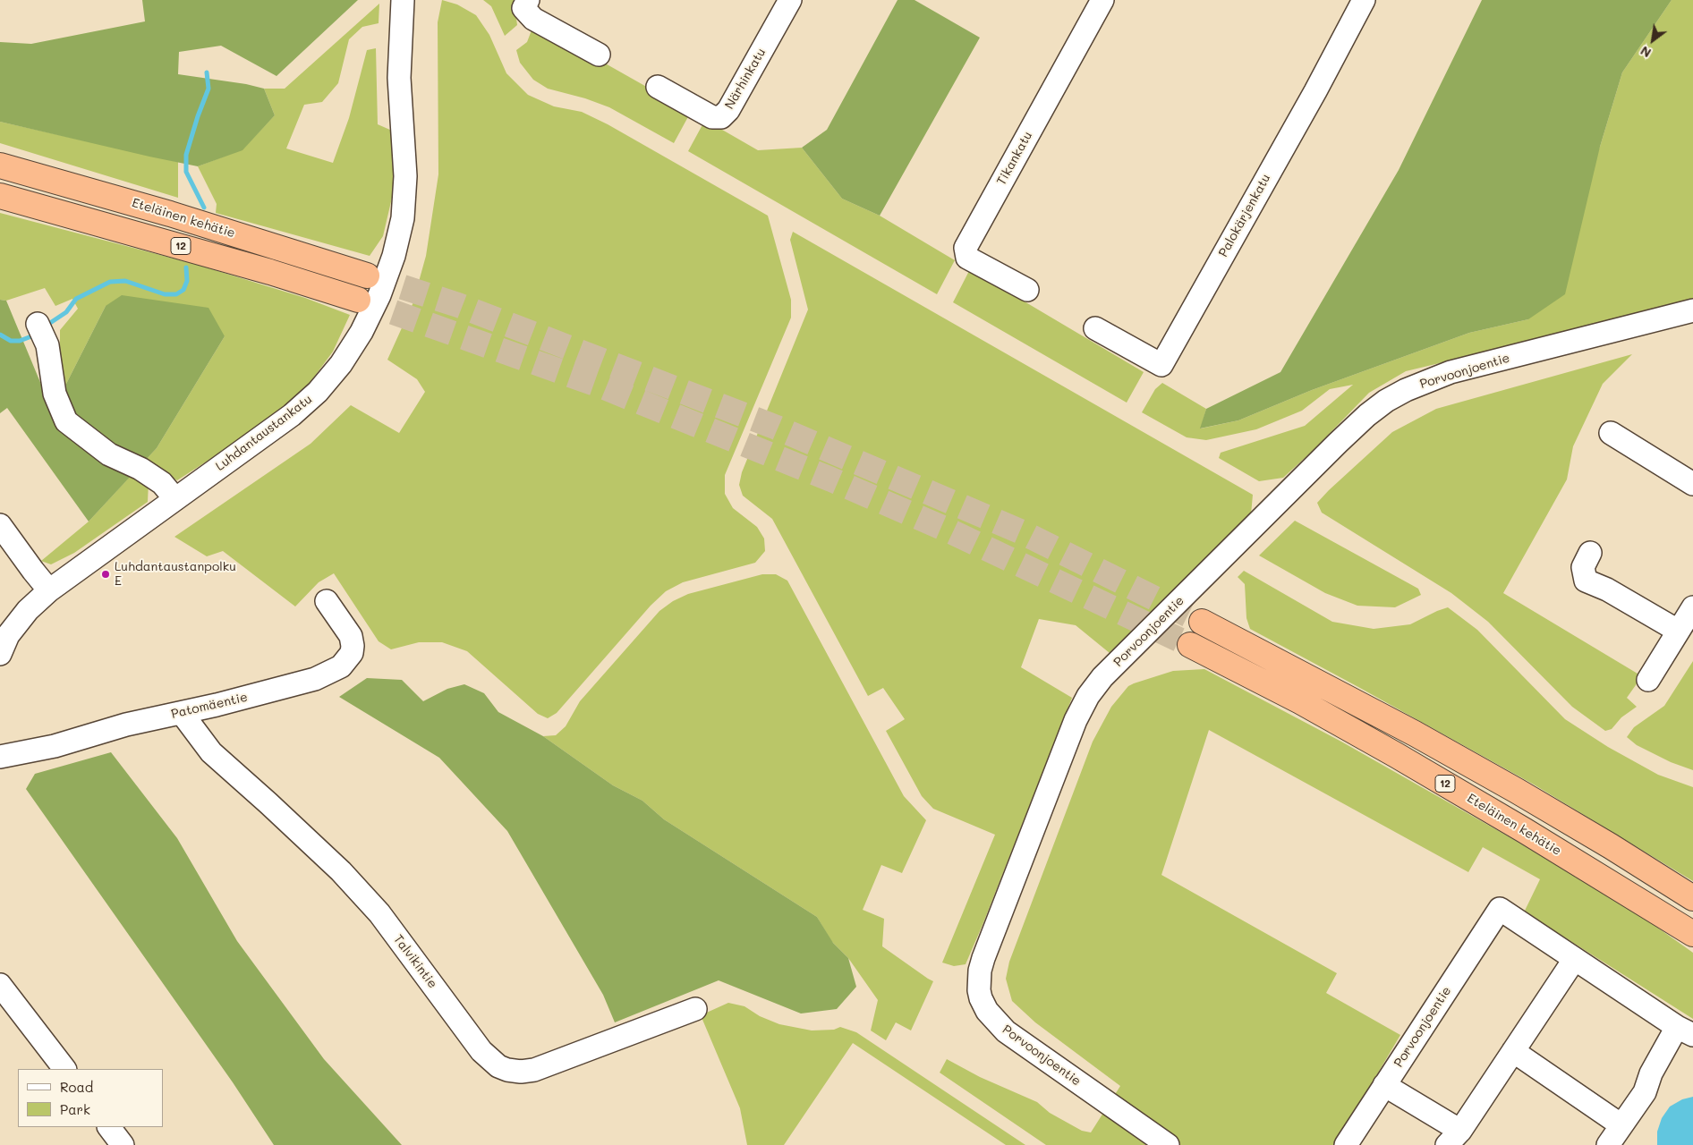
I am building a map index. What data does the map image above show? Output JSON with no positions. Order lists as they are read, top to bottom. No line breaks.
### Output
{"streets":{"highway":["Eteläinen kehätie","12"],"street":["Närhinkatu","Tikankatu","Palokärjenkatu","Porvoonjoentie","Luhdantaustankatu","Patomäentie","Talvikintie"]},"crossings":[["Patomäentie","Talvikintie"]],"places":["Luhdantaustanpolku E"],"legend":["Road","Park"],"north":"bottom left"}
